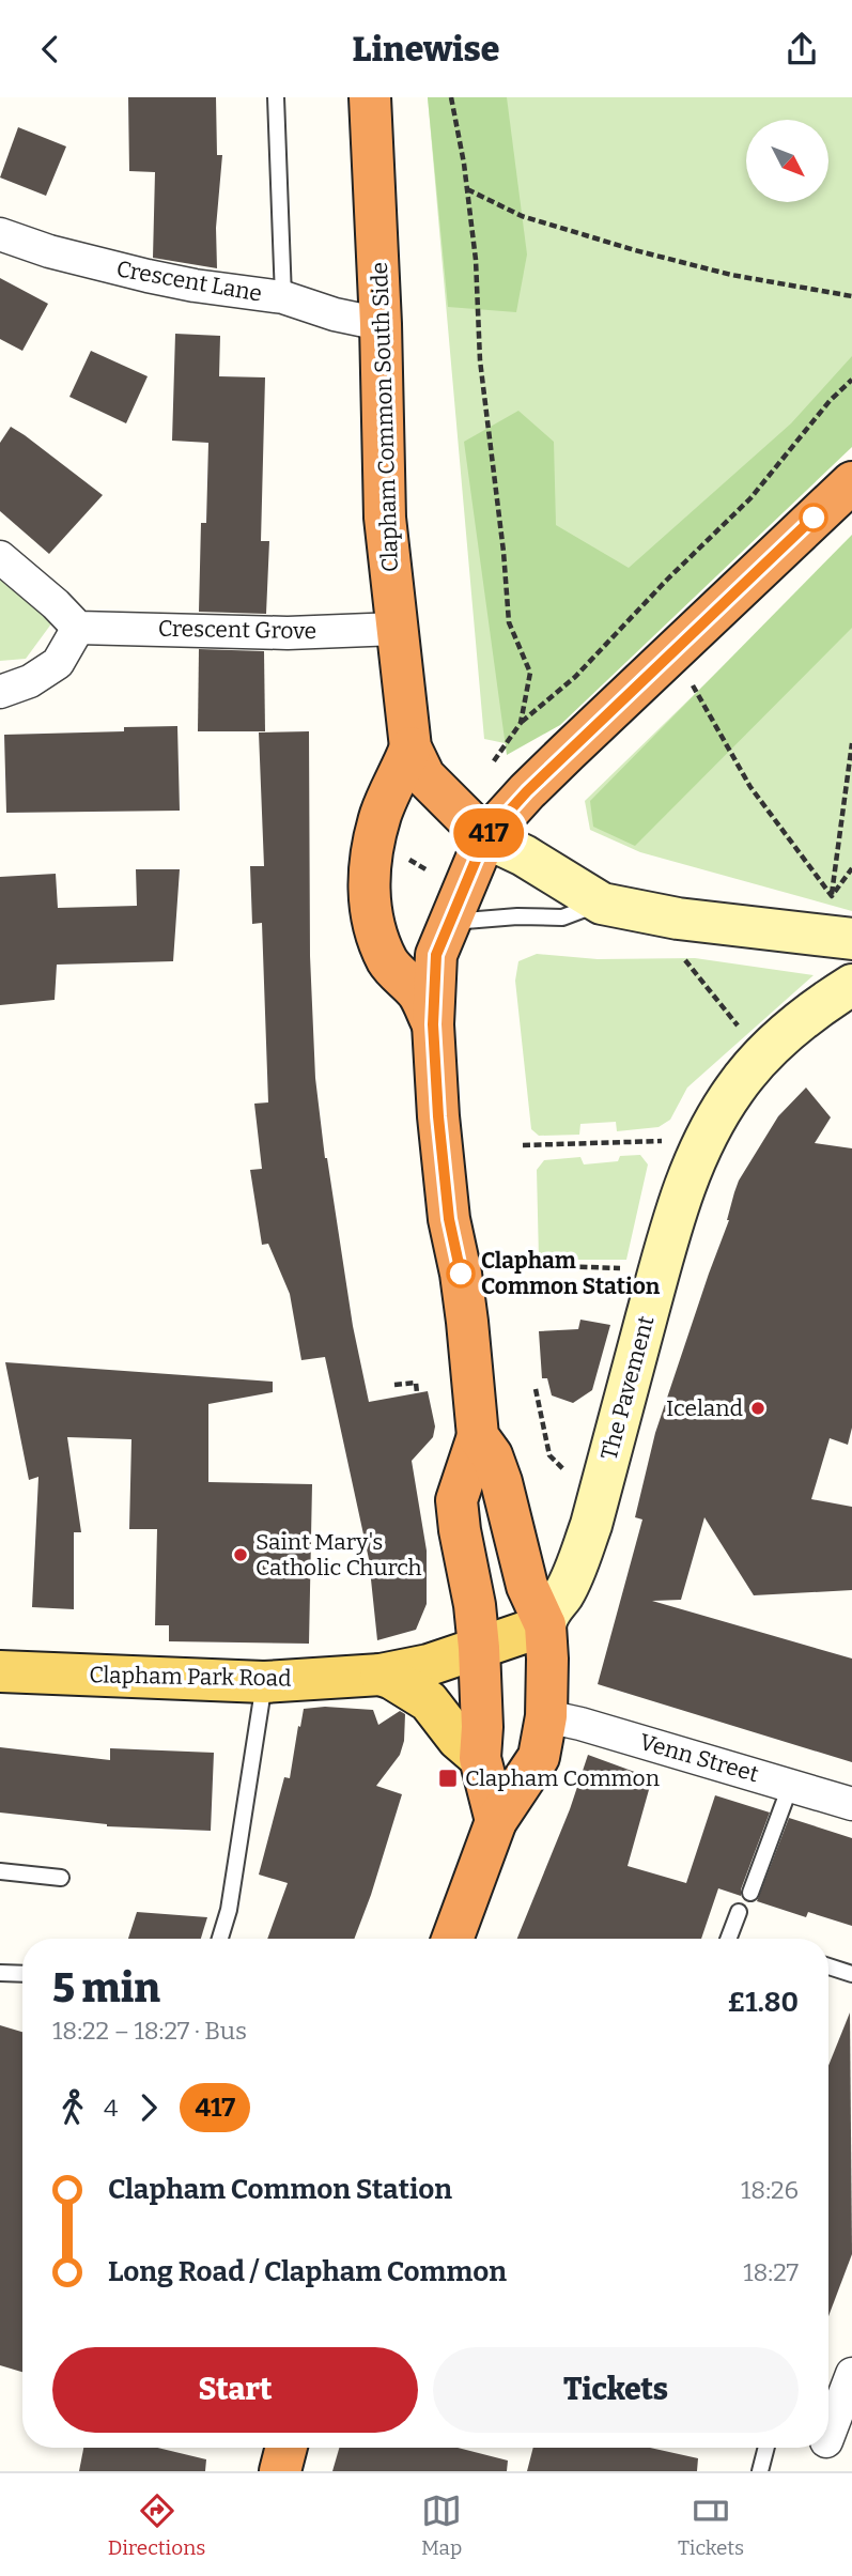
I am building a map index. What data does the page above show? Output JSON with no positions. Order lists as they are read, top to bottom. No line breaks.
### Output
{"streets":{"highway":["Clapham Common South Side"],"main road":["The Pavement","Clapham Park Road"],"street":["Crescent Lane","Crescent Grove","Venn Street"]},"crossings":[["Crescent Lane","Clapham Common South Side"],["Clapham Common South Side","Crescent Grove"],["The Pavement","Clapham Park Road"]],"places":{"other":["Clapham Common Station","Iceland","Saint Mary's Catholic Church"],"transit":["Clapham Common"]},"lines":["bus line 417"],"north":"bottom right","page":{"header":"Linewise","on_map":"417","heading":["5 min","18:22 – 18:27 · Bus","£1.80"],"legs":["4","417"],"list":[{"name":"Clapham Common Station","value":"18:26"},{"name":"Long Road / Clapham Common","value":"18:27"}],"buttons":["Start","Tickets"],"tabs":["Directions","Map","Tickets"]}}
